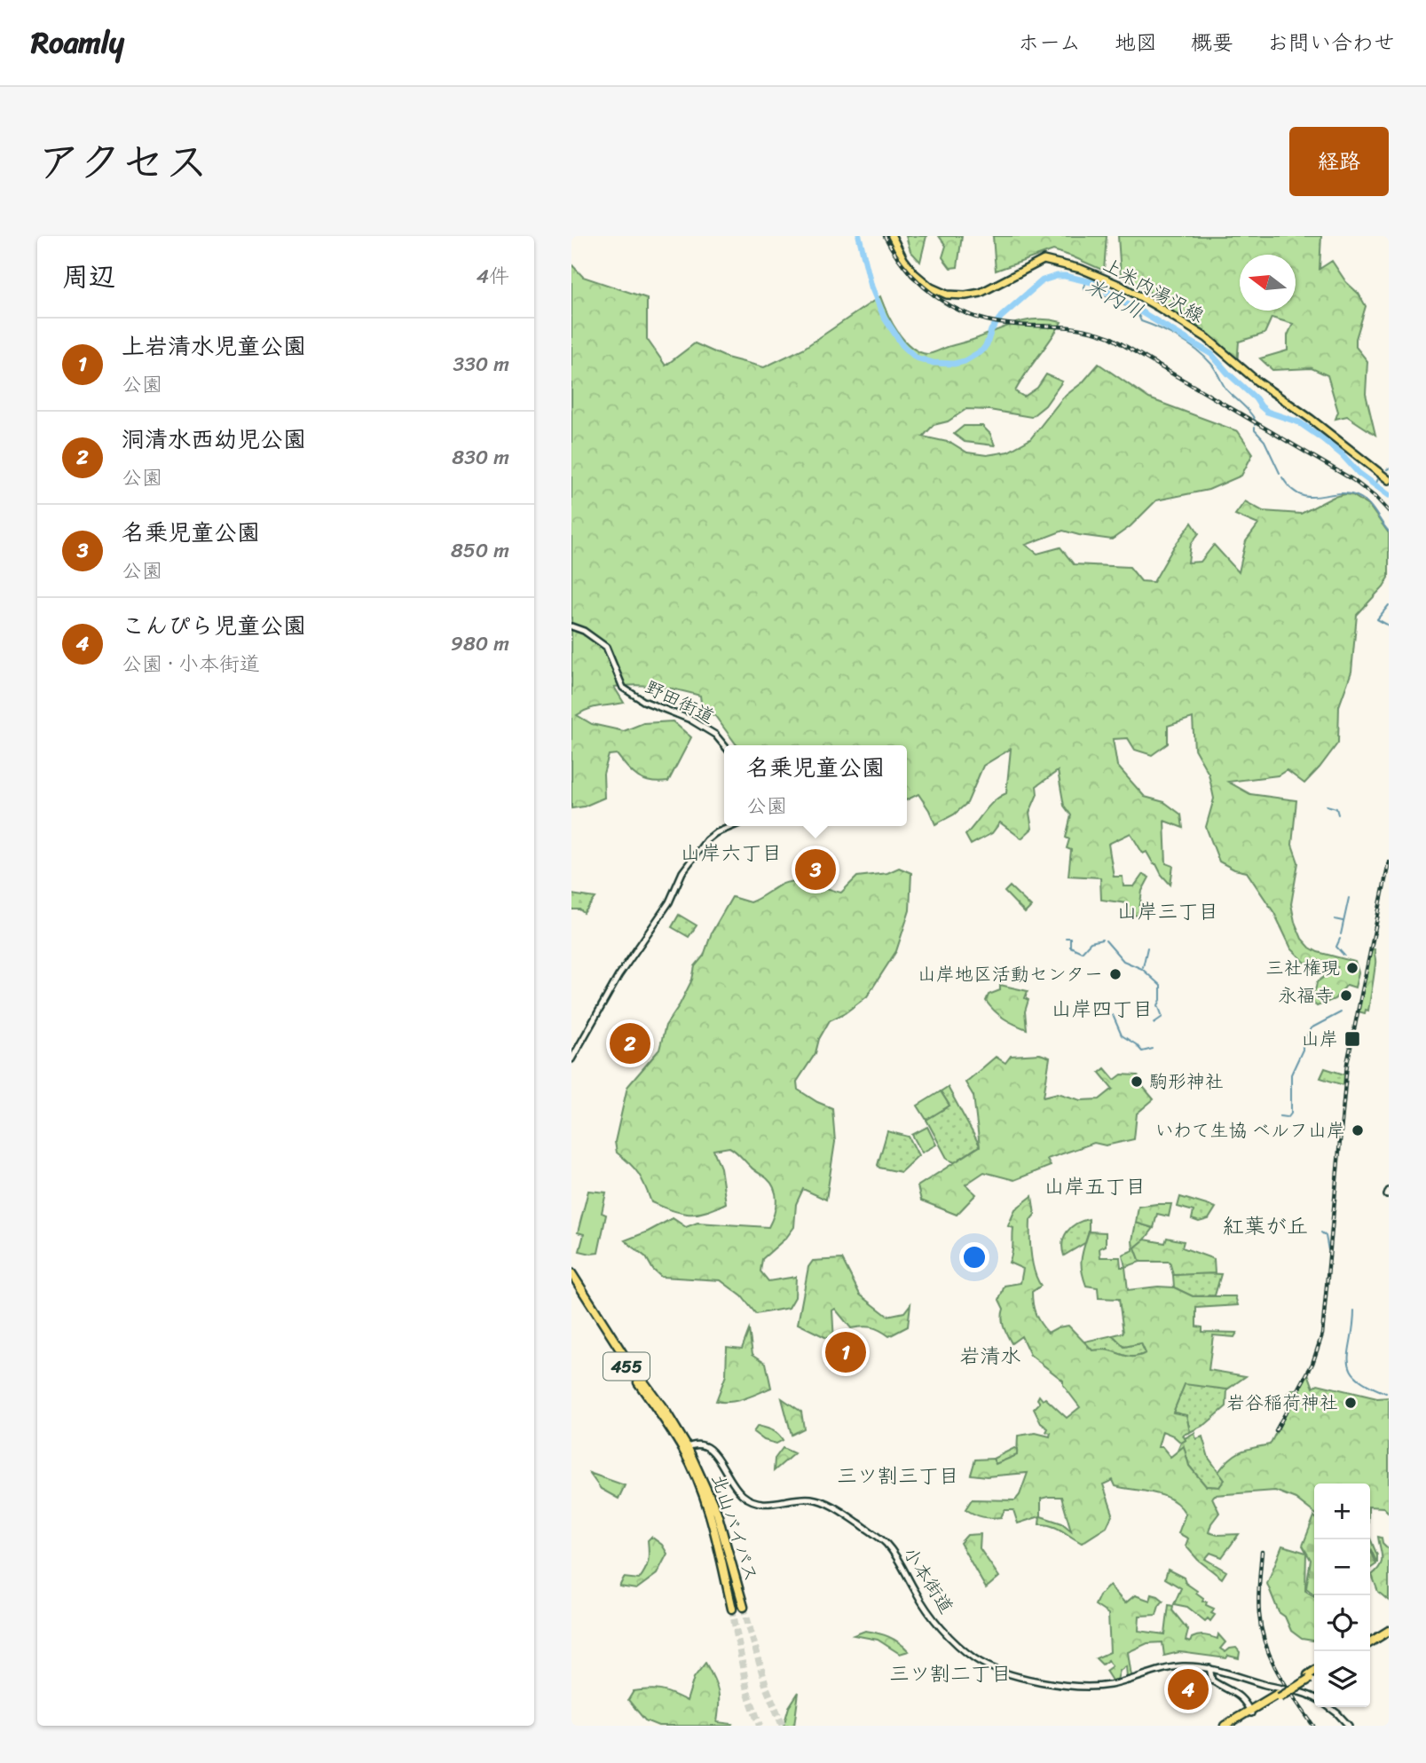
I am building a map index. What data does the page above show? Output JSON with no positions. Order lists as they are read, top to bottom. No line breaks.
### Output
{"streets":{"highway":["455","北山バイパス"],"main road":["上米内湯沢線"],"street":["野田街道","小本街道"]},"crossings":[["北山バイパス","小本街道"]],"districts":["山岸六丁目","山岸三丁目","山岸四丁目","山岸五丁目","紅葉が丘","岩清水","三ツ割三丁目","三ツ割二丁目"],"water":["米内川"],"places":{"other":["三社権現","山岸地区活動センター","永福寺","駒形神社","いわて生協 ベルフ山岸","岩谷稲荷神社"],"transit":["山岸"]},"north":"left","page":{"header":"Roamly","nav":["ホーム","地図","概要","お問い合わせ"],"title":"アクセス","buttons":"経路","heading":["周辺","4件"],"list":[{"mark":"1","name":"上岩清水児童公園","note":"公園","value":"330 m"},{"mark":"2","name":"洞清水西幼児公園","note":"公園","value":"830 m"},{"mark":"3","name":"名乗児童公園","note":"公園","value":"850 m"},{"mark":"4","name":"こんぴら児童公園","note":"公園 · 小本街道","value":"980 m"}],"popup":["名乗児童公園","公園"],"pins":["3","2","1","4"],"map_buttons":["+","−"]}}
